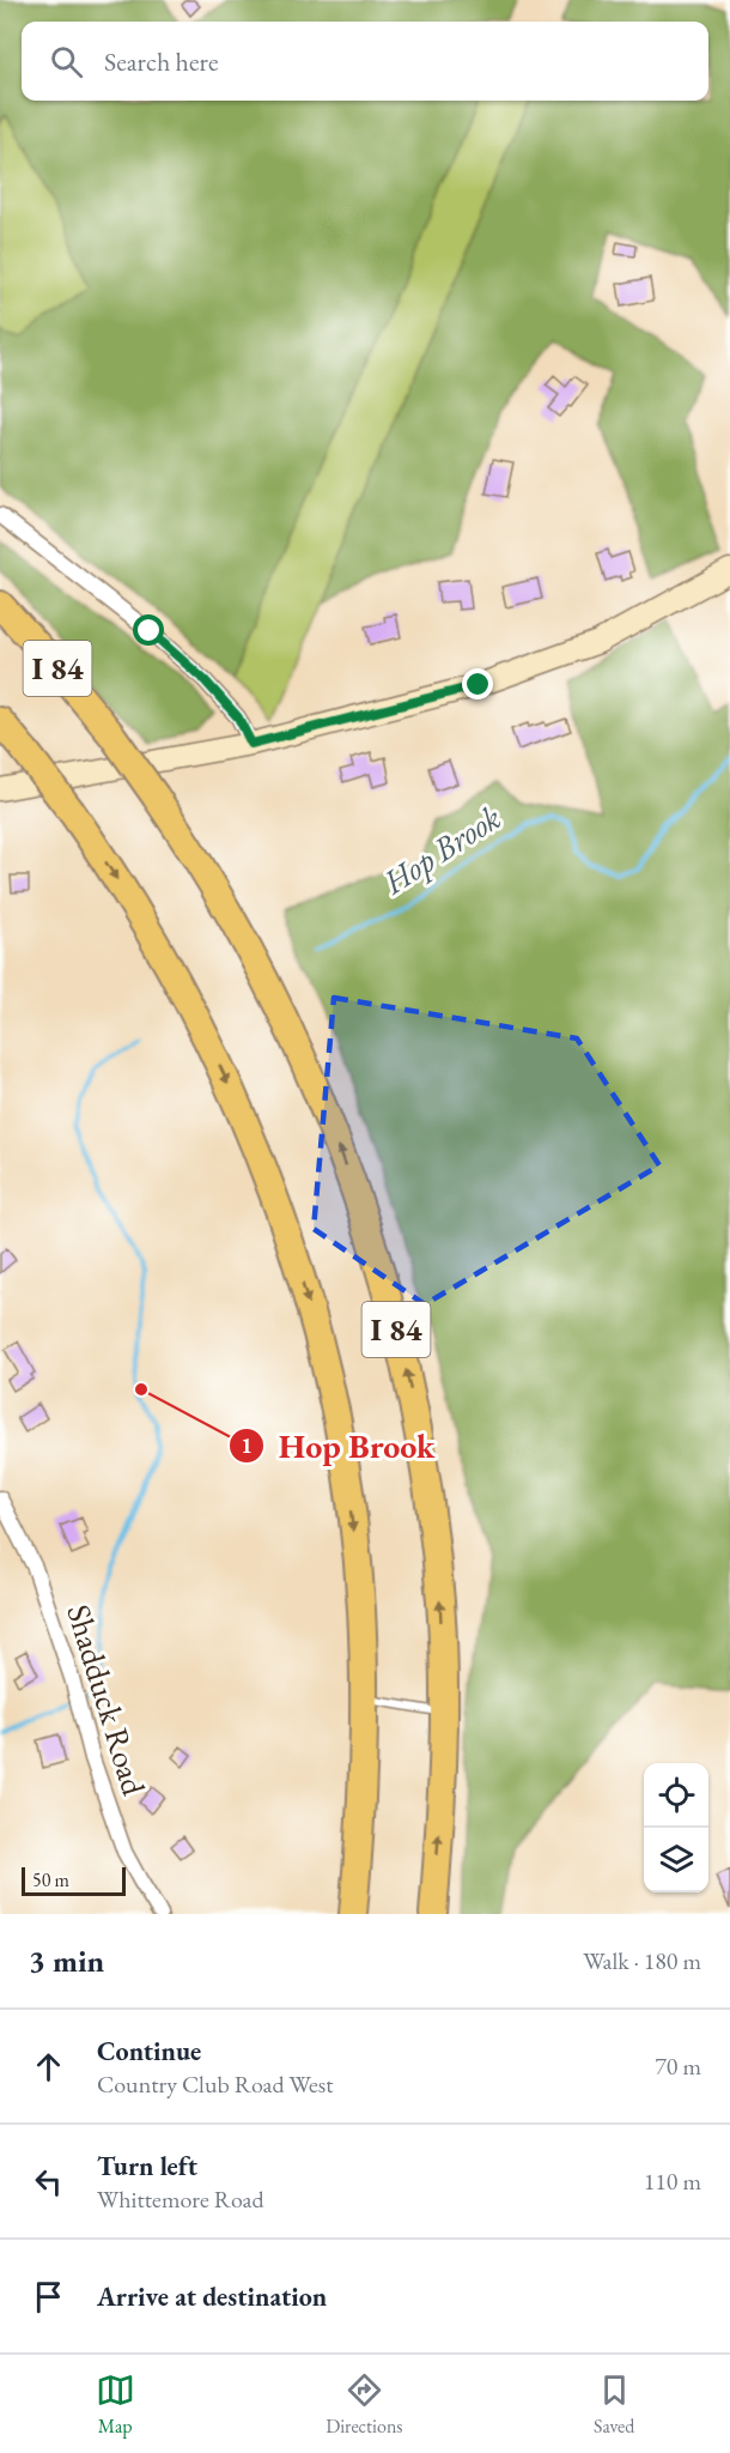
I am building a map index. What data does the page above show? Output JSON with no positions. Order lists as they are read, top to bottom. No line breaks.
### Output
{"streets":{"highway":["I 84"],"street":["Shadduck Road"]},"water":["Hop Brook"],"places":["Hop Brook"],"scale_bar":"50 m","page":{"search":"Search here","scale":"50 m","heading":["3 min","Walk · 180 m"],"list":[["Continue","Country Club Road West","70 m"],["Turn left","Whittemore Road","110 m"],"Arrive at destination"],"nav":["Map","Directions","Saved"]}}
